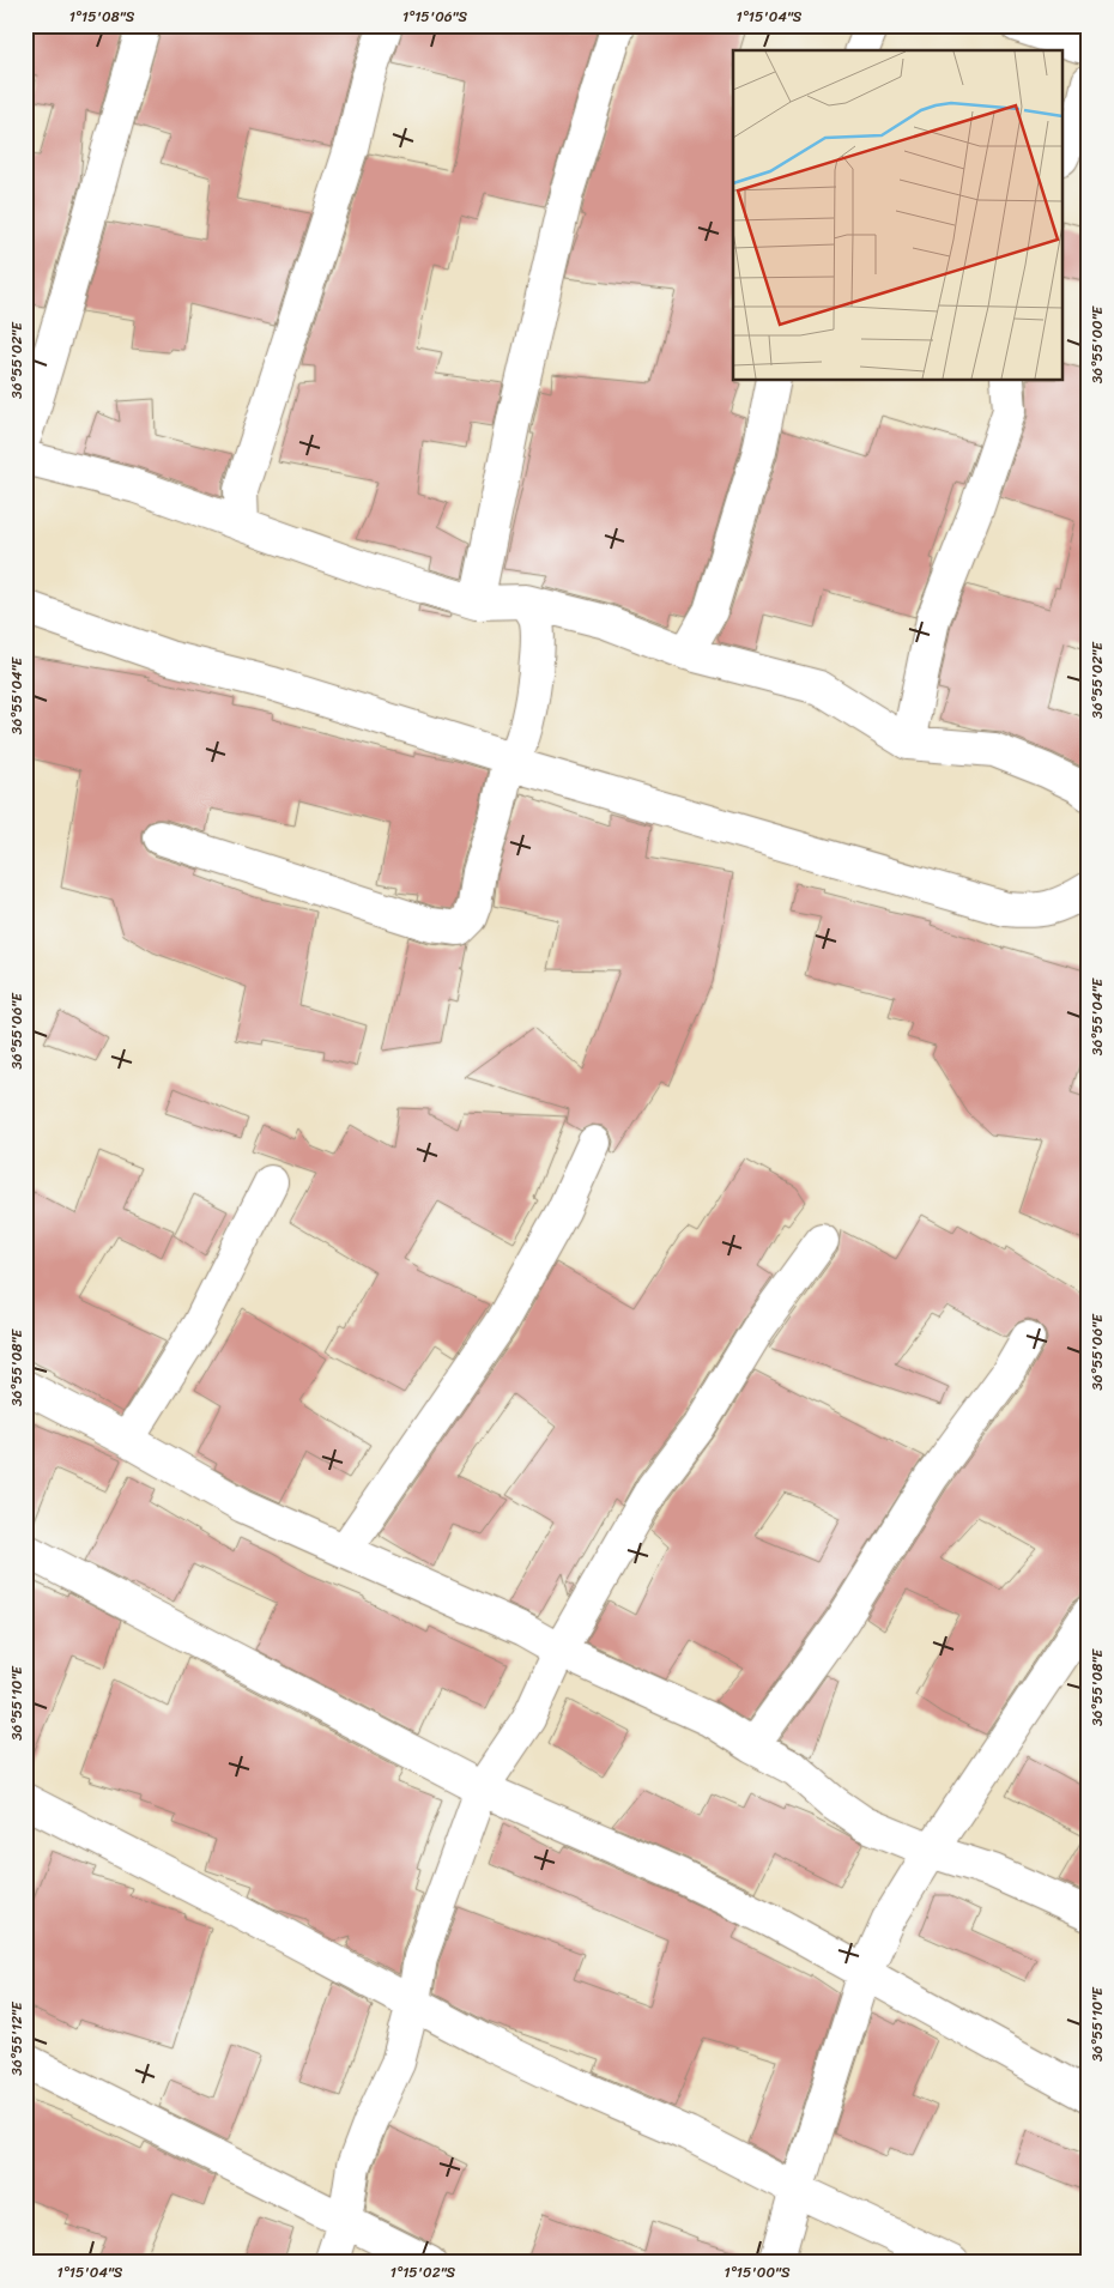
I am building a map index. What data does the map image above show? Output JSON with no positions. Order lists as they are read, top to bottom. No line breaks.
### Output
{"coordinates":["1°15'08\"S","1°15'06\"S","1°15'04\"S","36°55'00\"E","36°55'02\"E","36°55'04\"E","36°55'06\"E","36°55'08\"E","36°55'10\"E","36°55'12\"E","1°15'02\"S","1°15'00\"S"]}
